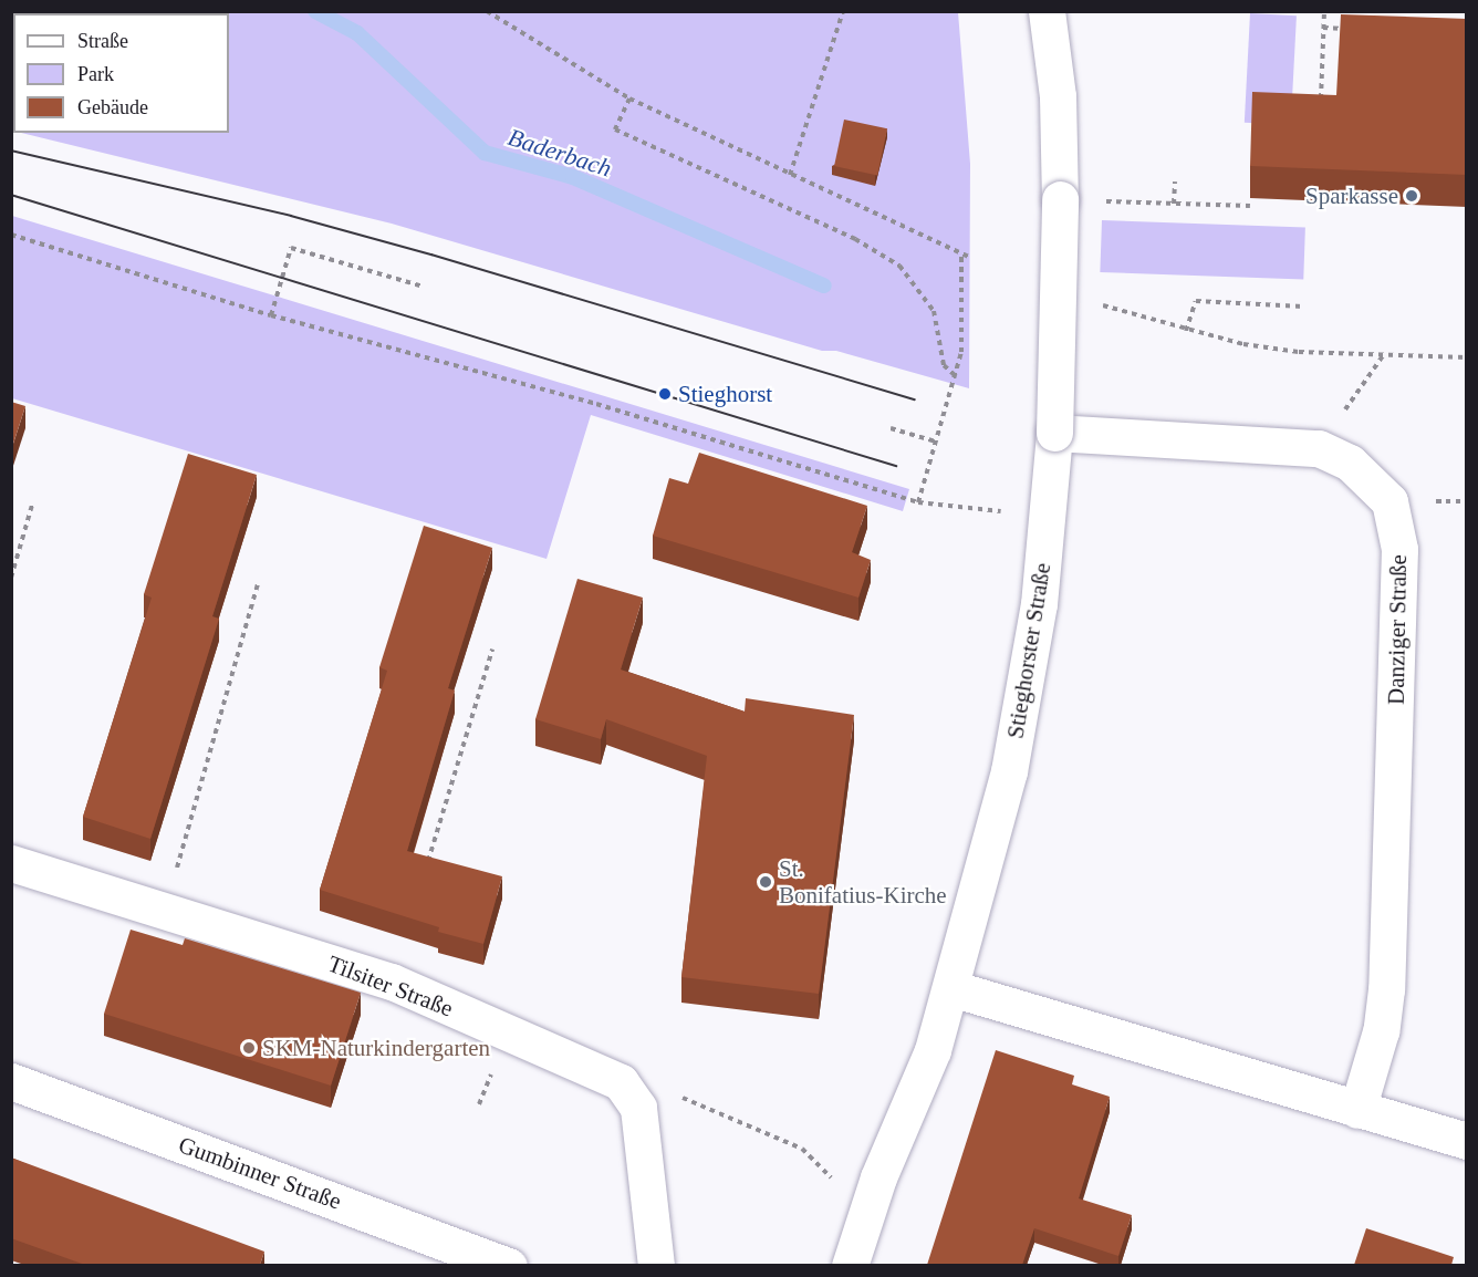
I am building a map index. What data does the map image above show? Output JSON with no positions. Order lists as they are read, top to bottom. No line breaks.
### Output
{"streets":{"street":["Danziger Straße","Stieghorster Straße","Tilsiter Straße","Gumbinner Straße"]},"crossings":[["Danziger Straße","Stieghorster Straße"]],"water":["Baderbach"],"places":["Sparkasse","Stieghorst","St. Bonifatius-Kirche","SKM-Naturkindergarten"],"legend":["Straße","Park","Gebäude"]}
